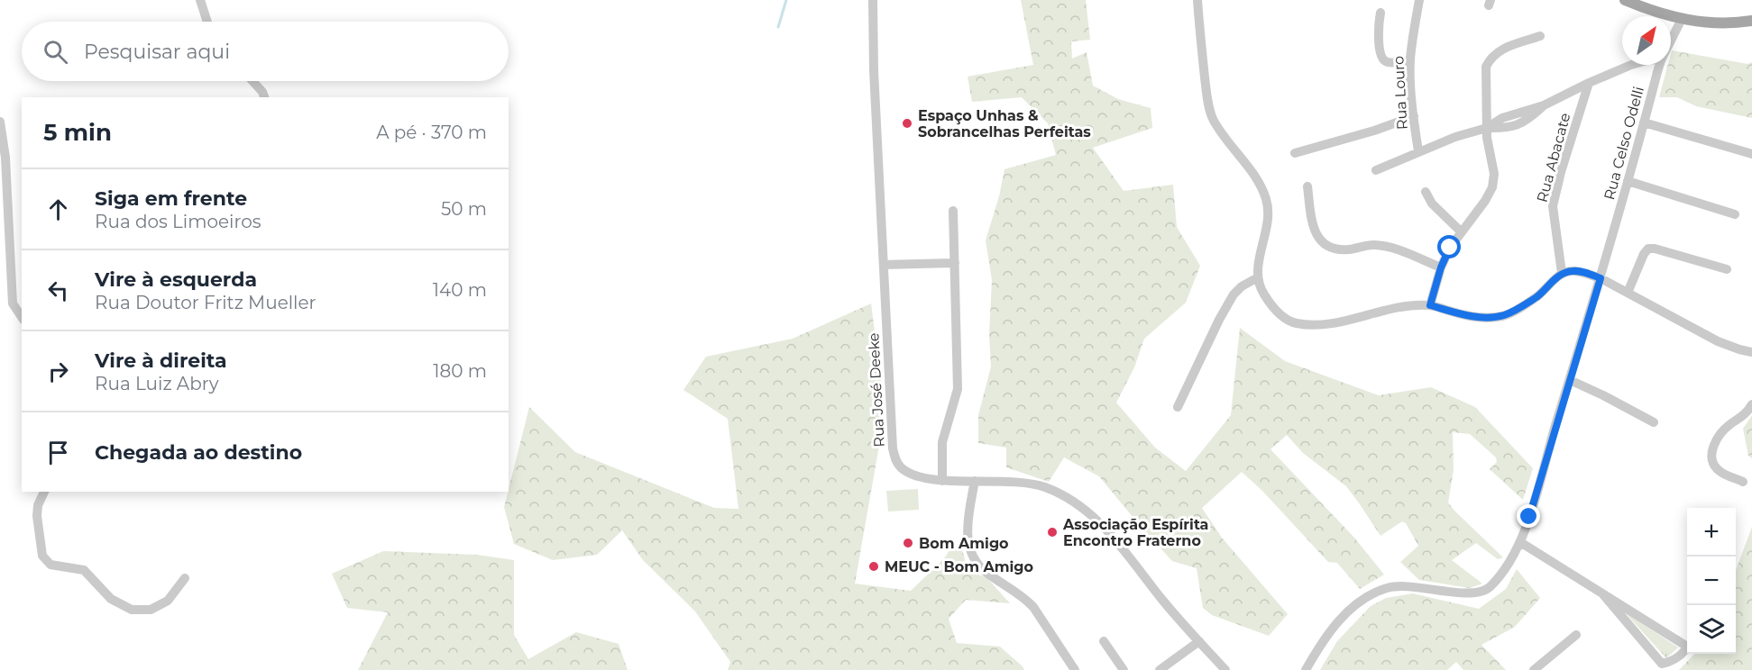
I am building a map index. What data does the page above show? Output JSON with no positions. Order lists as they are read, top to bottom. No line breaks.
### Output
{"streets":{"street":["Rua Louro","Rua Celso Odelli","Rua Abacate","Rua José Deeke"]},"places":["Espaço Unhas & Sobrancelhas Perfeitas","Associação Espírita Encontro Fraterno","Bom Amigo","MEUC - Bom Amigo"],"north":"top right","page":{"search":"Pesquisar aqui","heading":["5 min","A pé · 370 m"],"list":[["Siga em frente","Rua dos Limoeiros","50 m"],["Vire à esquerda","Rua Doutor Fritz Mueller","140 m"],["Vire à direita","Rua Luiz Abry","180 m"],"Chegada ao destino"],"map_buttons":["+","−"]}}
